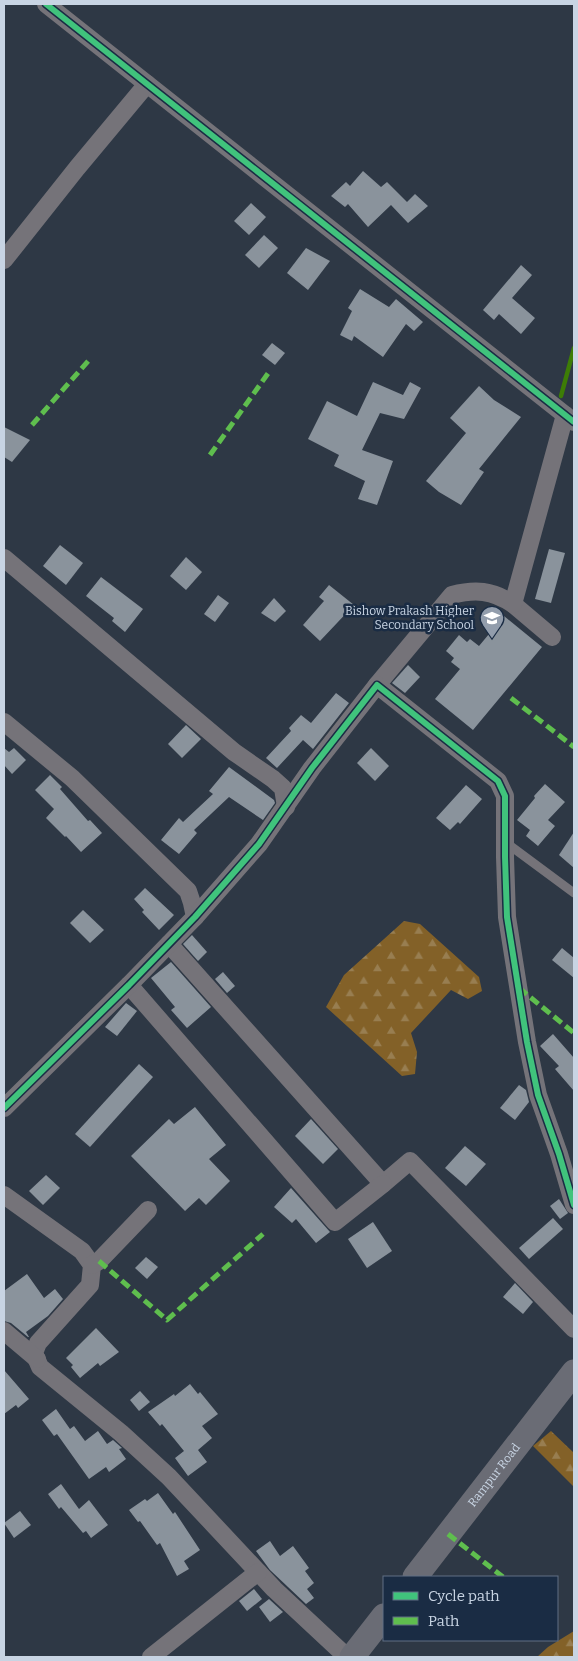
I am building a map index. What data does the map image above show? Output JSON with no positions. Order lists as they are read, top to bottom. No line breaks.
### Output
{"streets":{"main road":["Rampur Road"]},"places":{"school or university":["Bishow Prakash Higher Secondary School"]},"legend":["Cycle path","Path"]}
